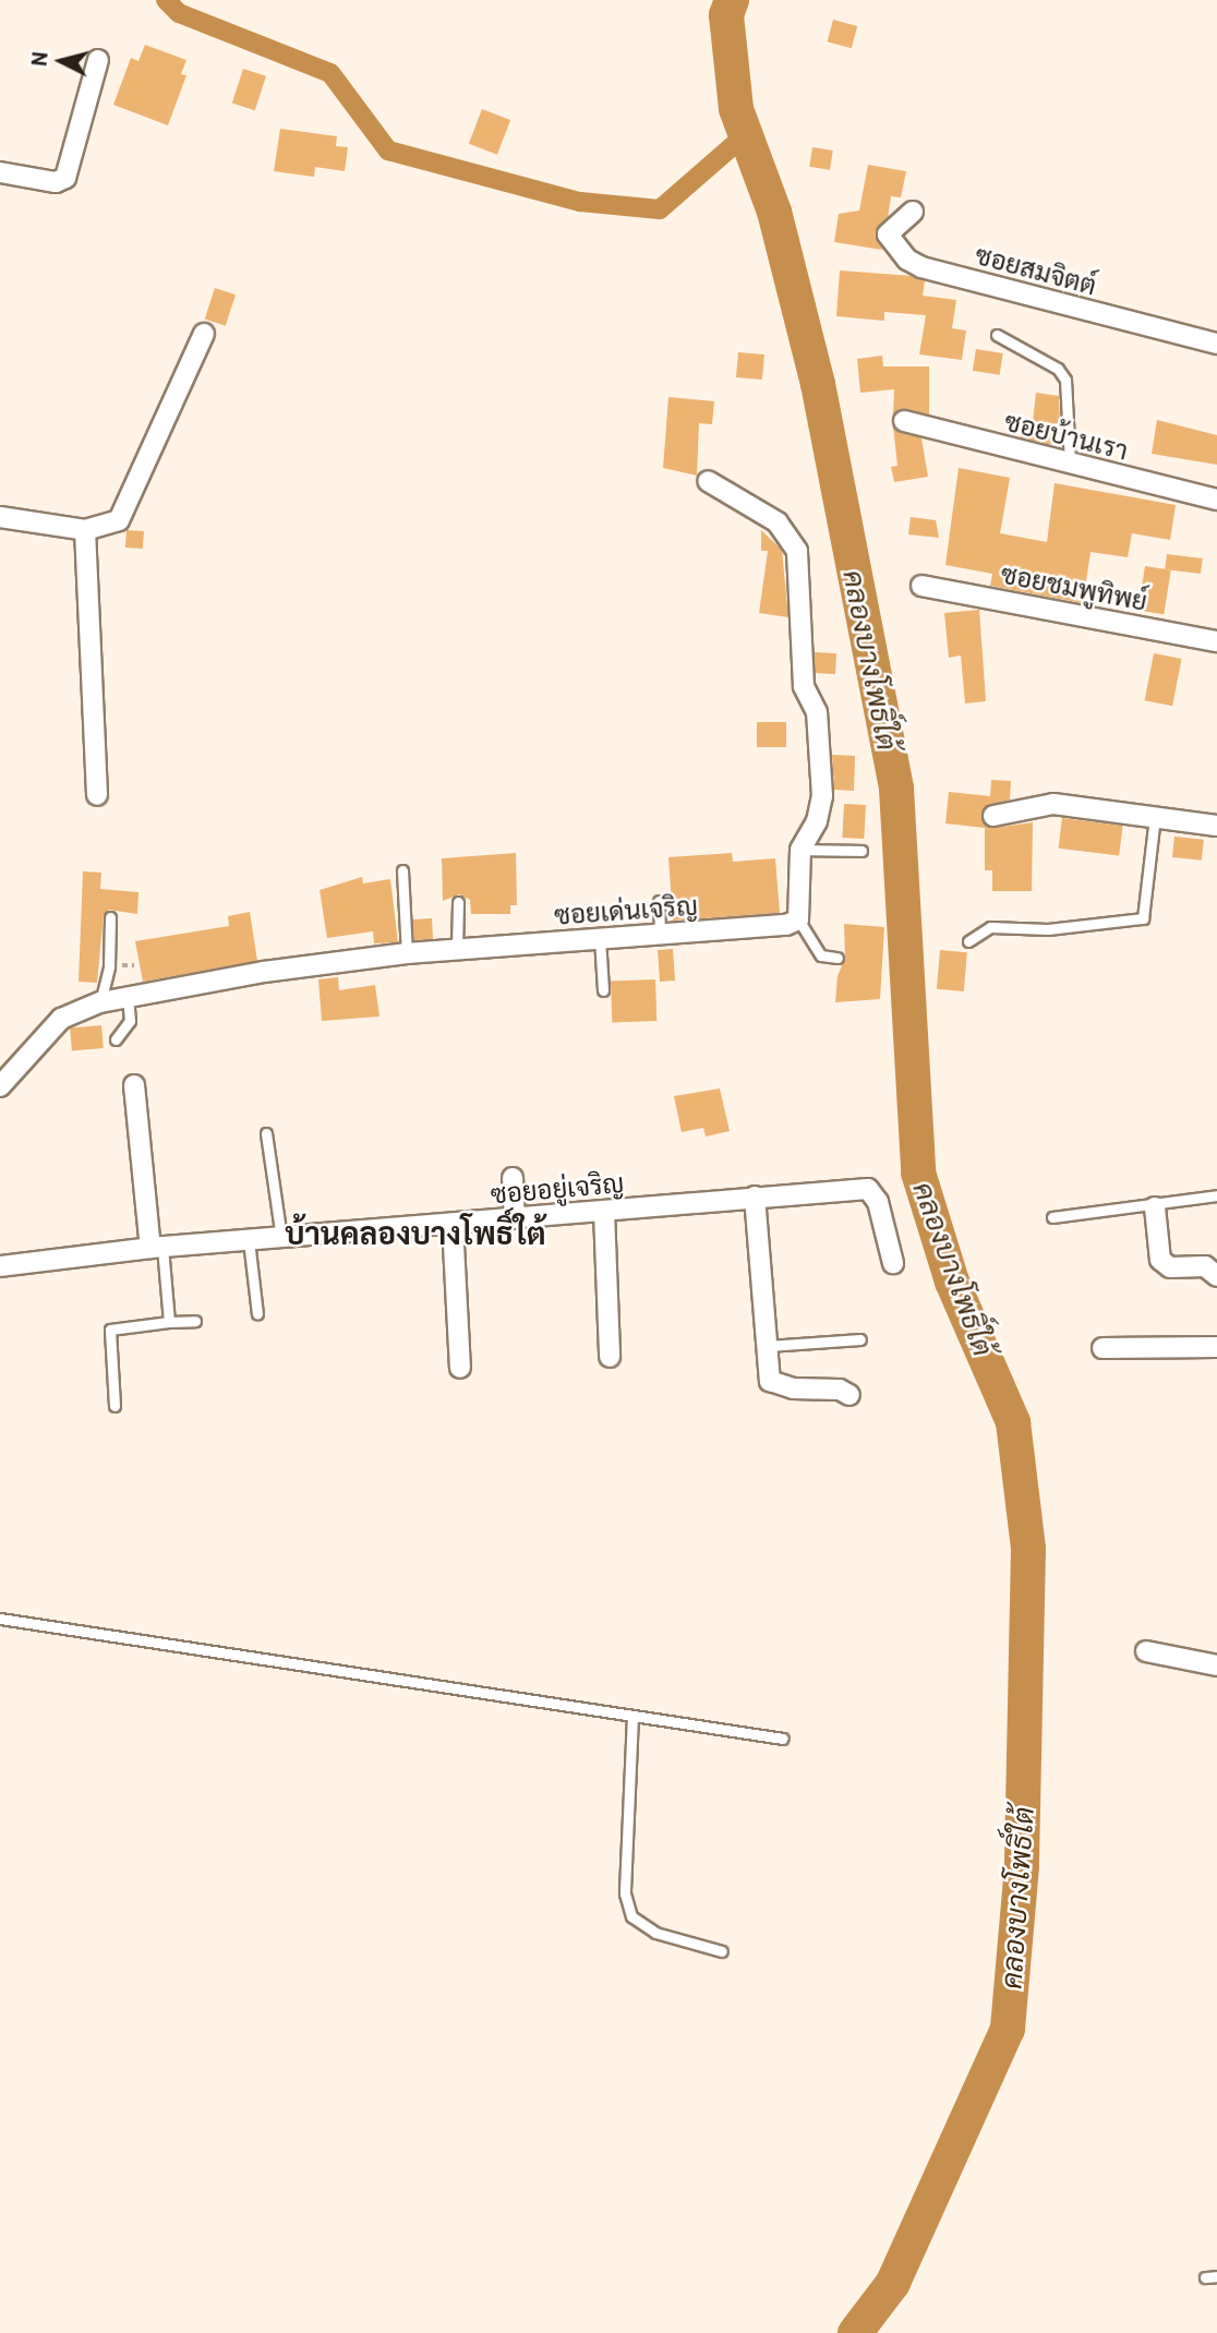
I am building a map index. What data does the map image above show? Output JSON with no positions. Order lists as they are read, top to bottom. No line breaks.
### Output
{"streets":{"street":["ซอยสมจิตต์","ซอยบ้านเรา","ซอยชมพูทิพย์","ซอยเด่นเจริญ","ซอยอยู่เจริญ"]},"districts":["บ้านคลองบางโพธิ์ใต้"],"water":["คลองบางโพธิ์ใต้"],"north":"left"}
